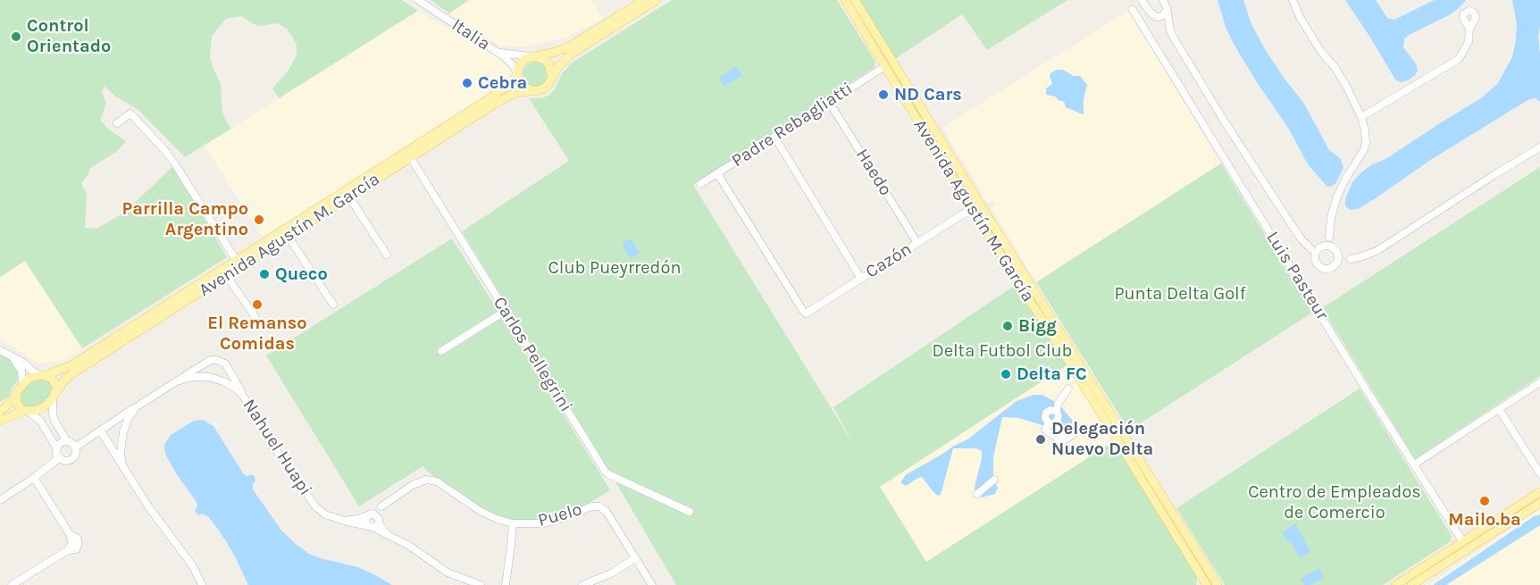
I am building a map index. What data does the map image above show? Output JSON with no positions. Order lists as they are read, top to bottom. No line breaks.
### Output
{"streets":{"main road":["Avenida Agustín M. García"],"street":["Italia","Padre Rebagliatti","Haedo","Cazón","Luis Pasteur","Carlos Pellegrini","Nahuel Huapi","Puelo"]},"crossings":[["Italia","Avenida Agustín M. García"],["Padre Rebagliatti","Haedo"],["Padre Rebagliatti","Avenida Agustín M. García"],["Padre Rebagliatti","Cazón"],["Haedo","Cazón"],["Avenida Agustín M. García","Cazón"],["Avenida Agustín M. García","Carlos Pellegrini"],["Nahuel Huapi","Puelo"]],"parks":["Club Pueyrredón","Punta Delta Golf","Delta Futbol Club","Centro de Empleados de Comercio"],"places":["Control Orientado","Cebra","ND Cars","Parrilla Campo Argentino","Queco","El Remanso Comidas","Bigg","Delta FC","Delegación Nuevo Delta","Mailo.ba"]}
